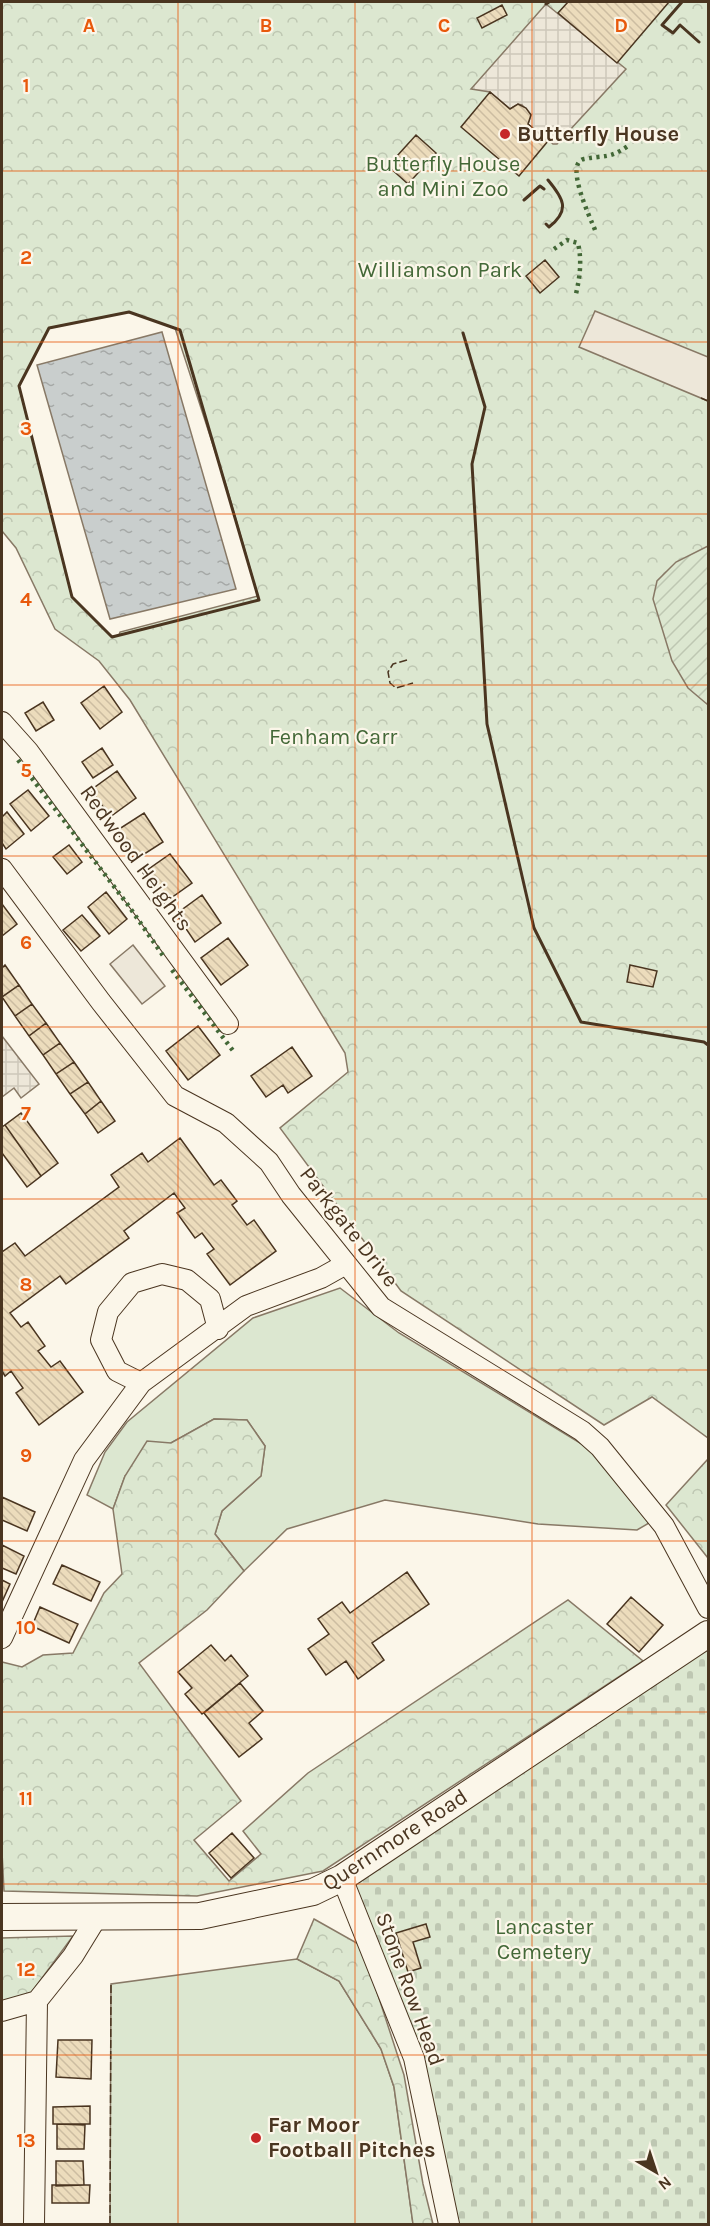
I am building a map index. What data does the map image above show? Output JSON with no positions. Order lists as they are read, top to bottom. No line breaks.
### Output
{"streets":{"street":["Redwood Heights","Parkgate Drive","Quernmore Road","Stone Row Head"]},"crossings":[["Quernmore Road","Stone Row Head"]],"parks":["Butterfly House and Mini Zoo","Williamson Park","Fenham Carr","Lancaster Cemetery"],"places":["Butterfly House","Far Moor Football Pitches"],"north":"bottom right","grid":{"columns":["A","B","C","D"],"rows":["1","2","3","4","5","6","7","8","9","10","11","12","13"]}}
